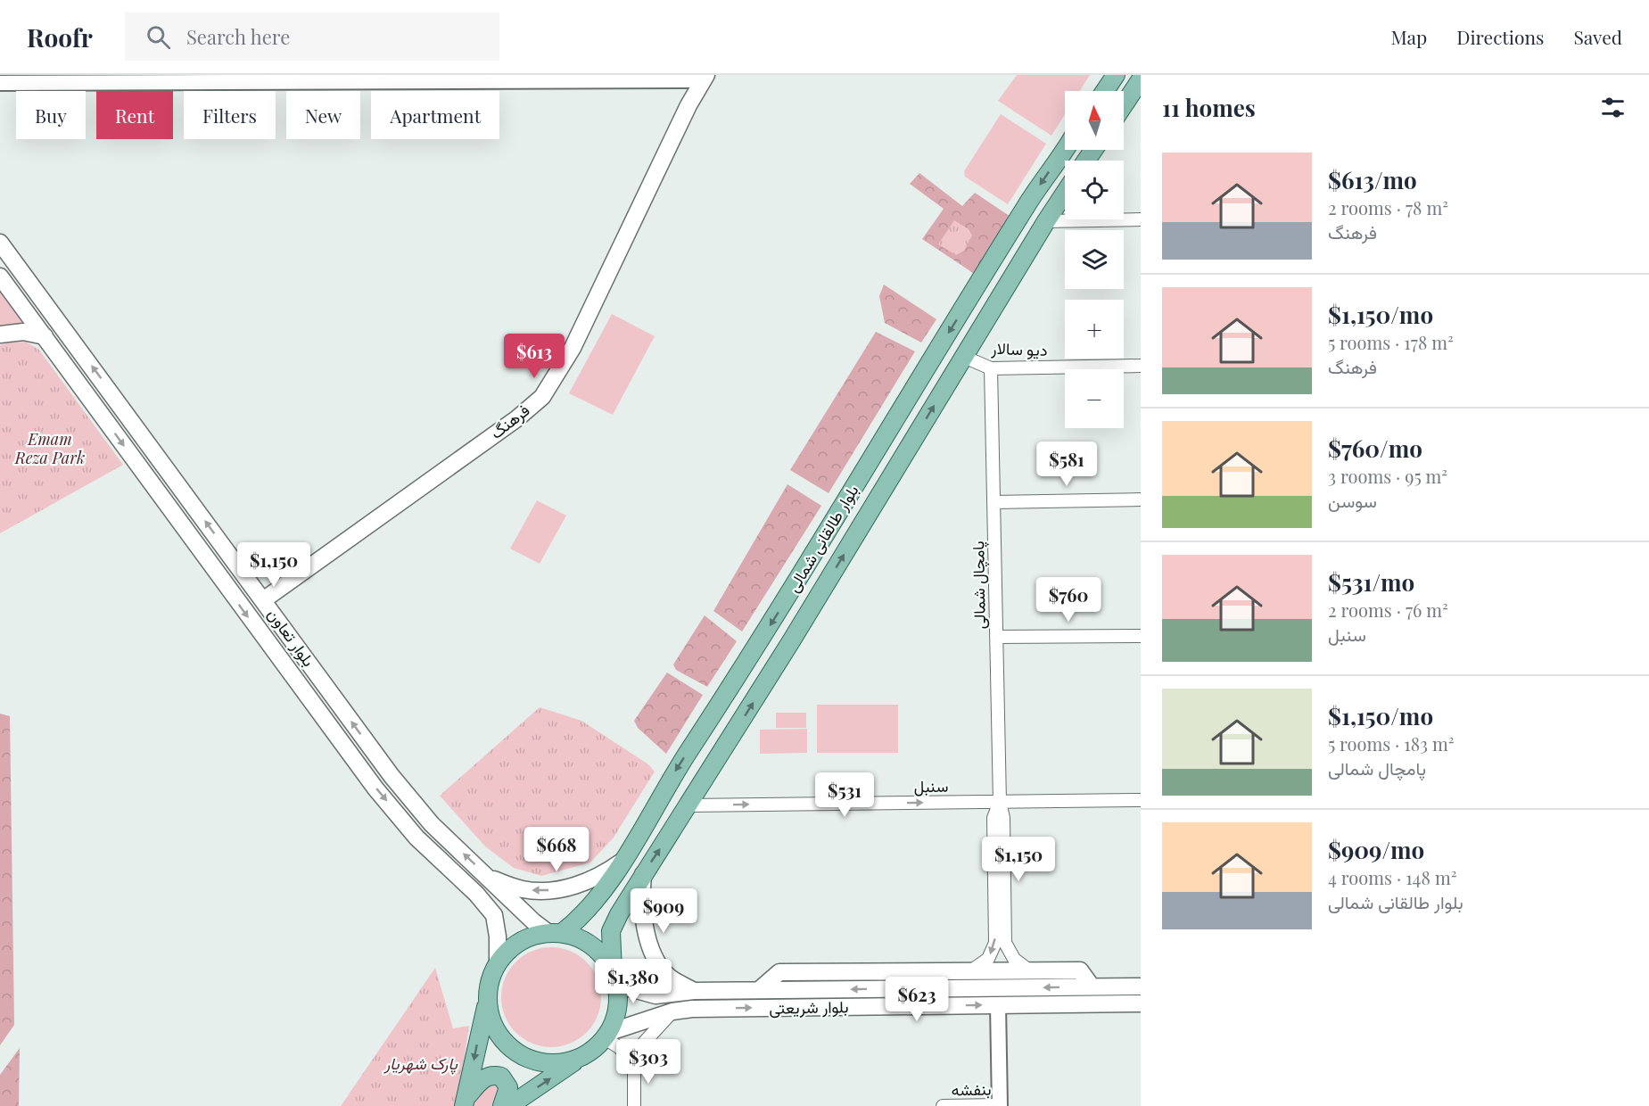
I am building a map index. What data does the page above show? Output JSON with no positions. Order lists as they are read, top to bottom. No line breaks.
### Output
{"streets":{"main road":["فرهنگ","بلوار طالقانی شمالی","بلوار تعاون","بلوار شریعتی"],"street":["دیو سالار","پامچال شمالی","سنبل","بنفشه"]},"crossings":[["دیو سالار","بلوار طالقانی شمالی"],["دیو سالار","پامچال شمالی"],["فرهنگ","بلوار تعاون"],["بلوار طالقانی شمالی","بلوار تعاون"],["بلوار طالقانی شمالی","سنبل"],["بلوار طالقانی شمالی","بلوار شریعتی"],["پامچال شمالی","سنبل"],["بلوار تعاون","بلوار شریعتی"]],"one_way":["سنبل"],"parks":["Emam Reza Park","پارک شهریار"],"north":"top","page":{"header":"Roofr","search":"Search here","nav":["Map","Directions","Saved"],"heading":"11 homes","map_buttons":["+","−"],"chip":["Buy","Rent","Filters","New","Apartment"],"list":[{"name":"$613/mo","note":"2 rooms · 78 m² · فرهنگ"},{"name":"$1,150/mo","note":"5 rooms · 178 m² · فرهنگ"},{"name":"$760/mo","note":"3 rooms · 95 m² · سوسن"},{"name":"$531/mo","note":"2 rooms · 76 m² · سنبل"},{"name":"$1,150/mo","note":"5 rooms · 183 m² · پامچال شمالی"},{"name":"$909/mo","note":"4 rooms · 148 m² · بلوار طالقانی شمالی"}],"price":["$613","$581","$1,150","$760","$531","$668","$1,150","$909","$1,380","$623","$303"]}}
